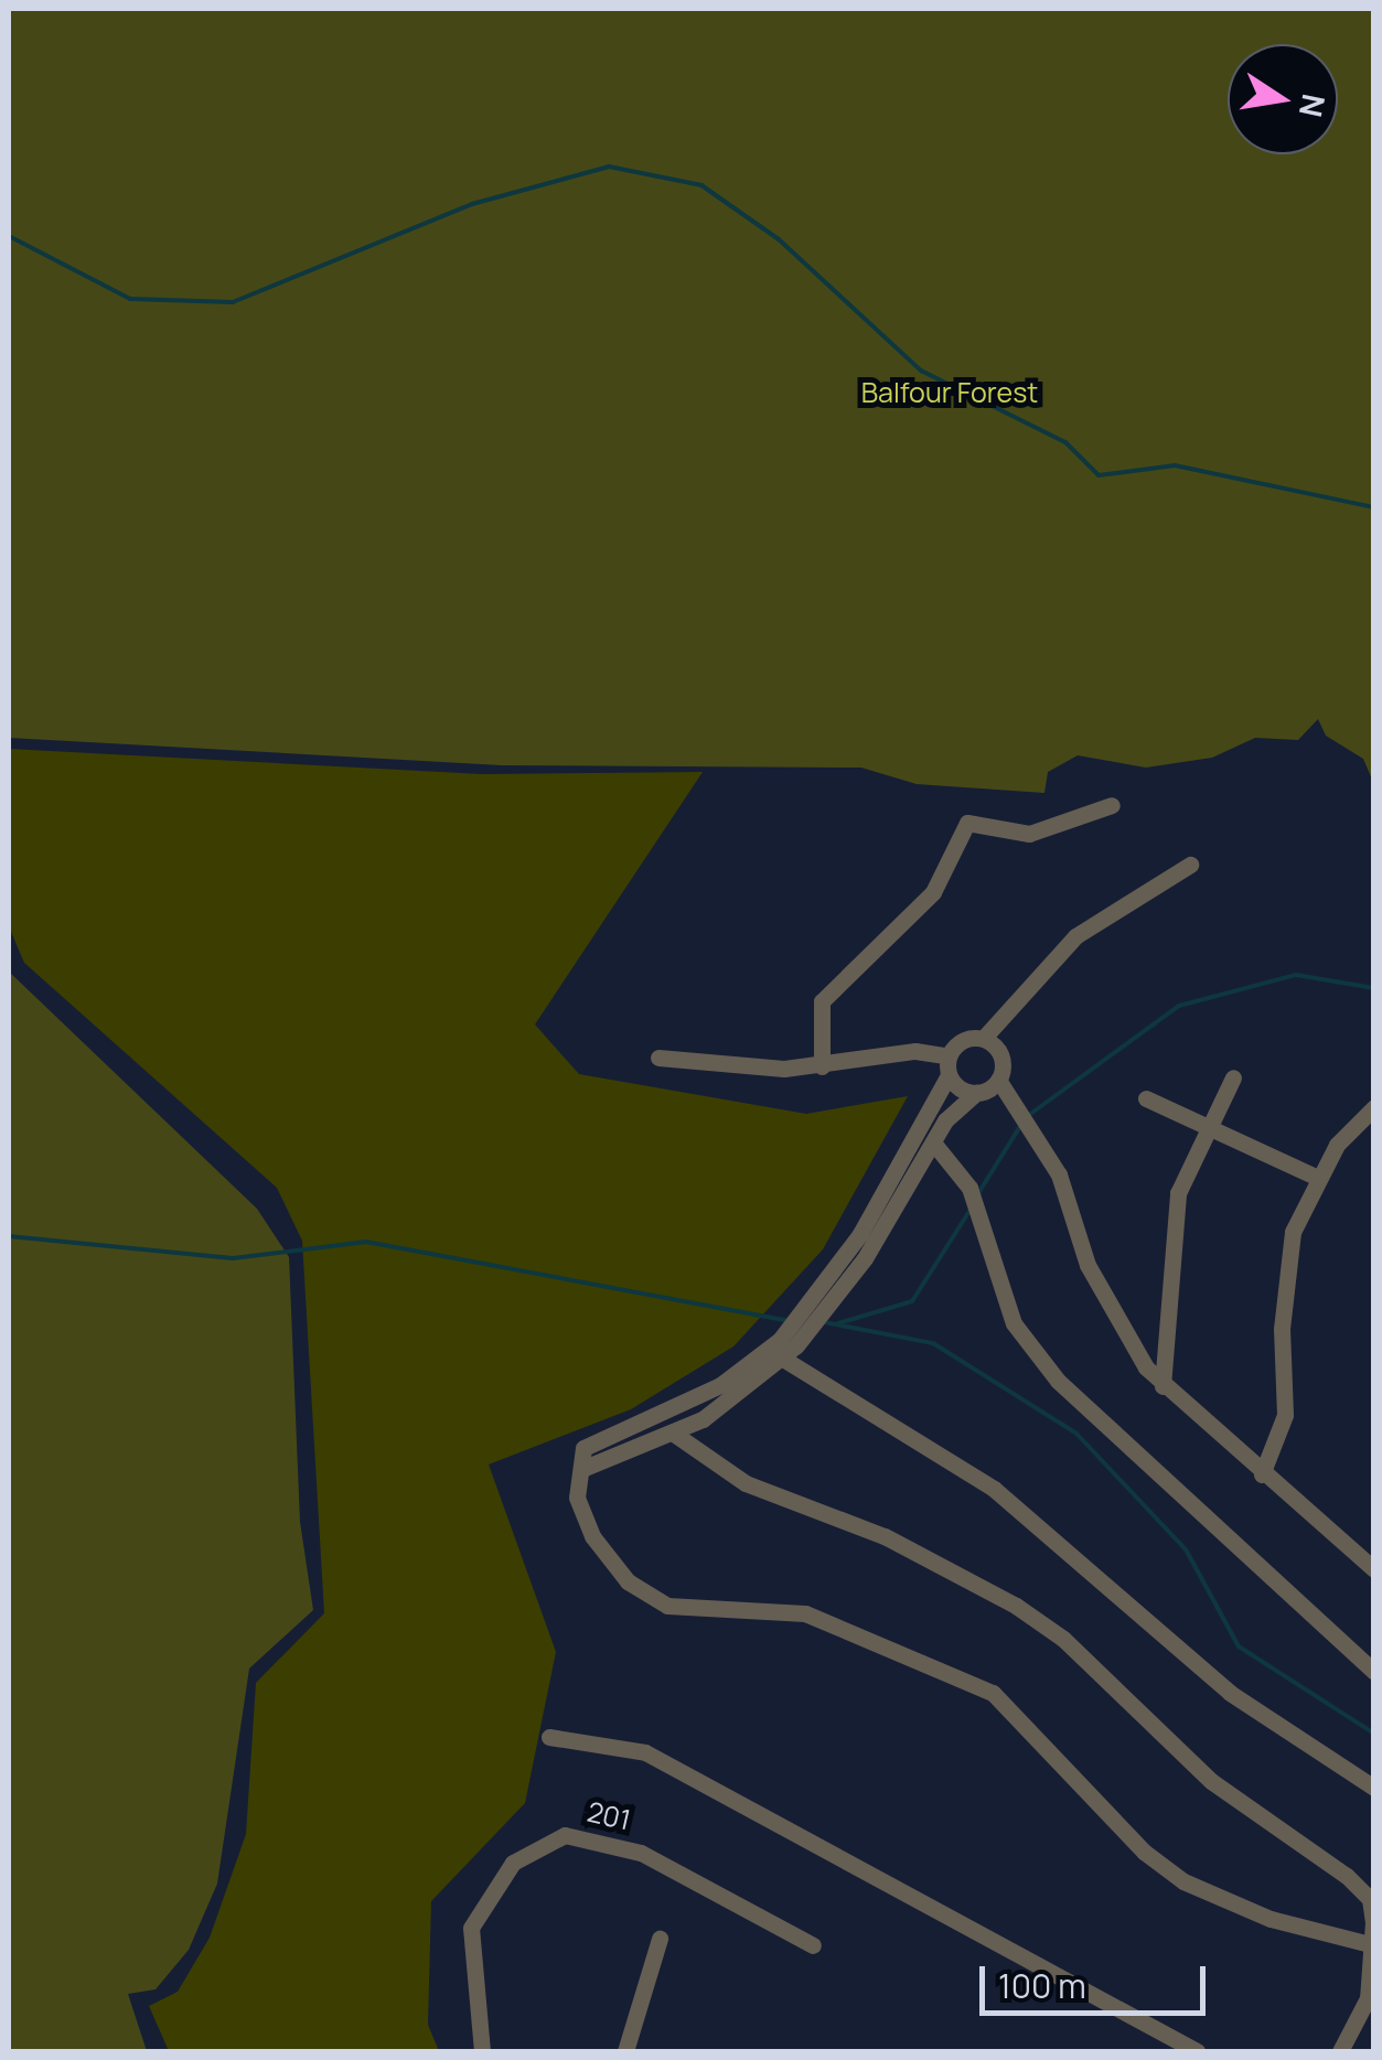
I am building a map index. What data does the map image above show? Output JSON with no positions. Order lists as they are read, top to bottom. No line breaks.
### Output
{"streets":{"street":["201"]},"parks":["Balfour Forest"],"scale_bar":"100 m","north":"right"}
